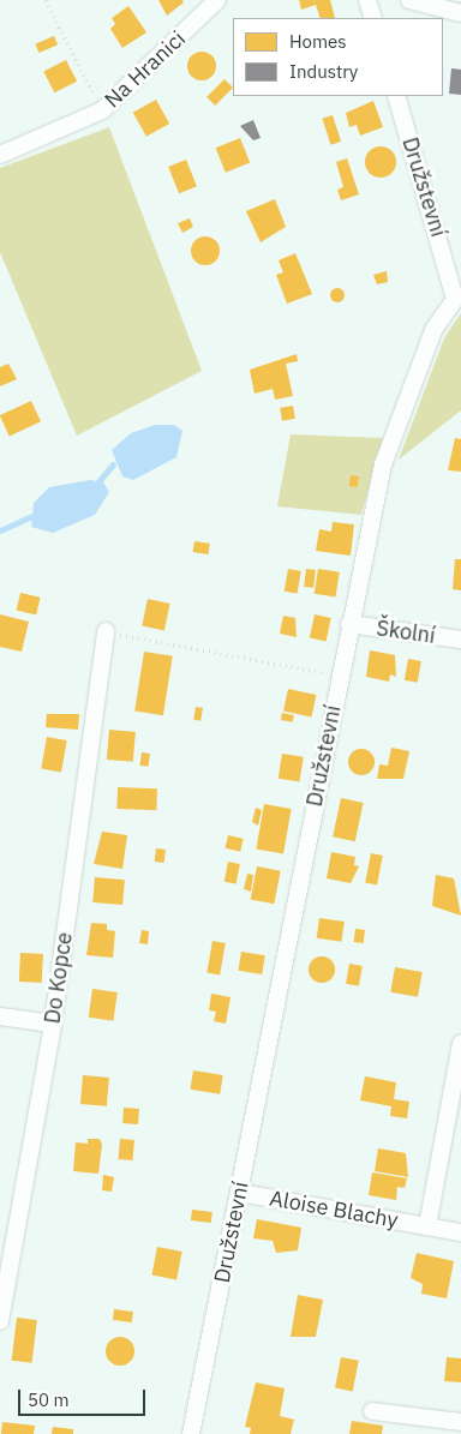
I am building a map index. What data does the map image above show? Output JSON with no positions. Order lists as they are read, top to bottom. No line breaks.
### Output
{"streets":{"street":["Na Hranici","Družstevní","Školní","Do Kopce","Aloise Blachy"]},"crossings":[["Družstevní","Školní"],["Družstevní","Aloise Blachy"]],"legend":["Homes","Industry"],"scale_bar":"50 m"}
